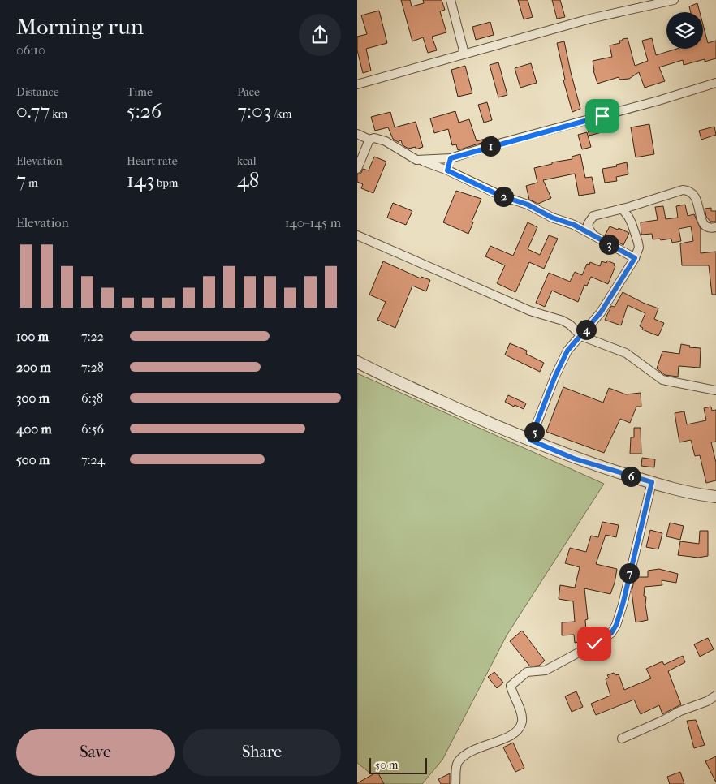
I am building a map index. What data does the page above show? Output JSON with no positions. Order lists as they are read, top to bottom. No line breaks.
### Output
{"scale_bar":"50 m","page":{"heading":["Morning run","06:10"],"stats":[["Distance","0.77 km"],["Time","5:26"],["Pace","7:03 /km"],["Elevation","7 m"],["Heart rate","143 bpm"],["kcal","48"]],"pins":["1","2","3","4","5","6","7"],"chart":["Elevation","140–145 m"],"list":[{"name":"100 m","note":"7:22"},{"name":"200 m","note":"7:28"},{"name":"300 m","note":"6:38"},{"name":"400 m","note":"6:56"},{"name":"500 m","note":"7:24"}],"buttons":["Save","Share"],"scale":"50 m"}}
